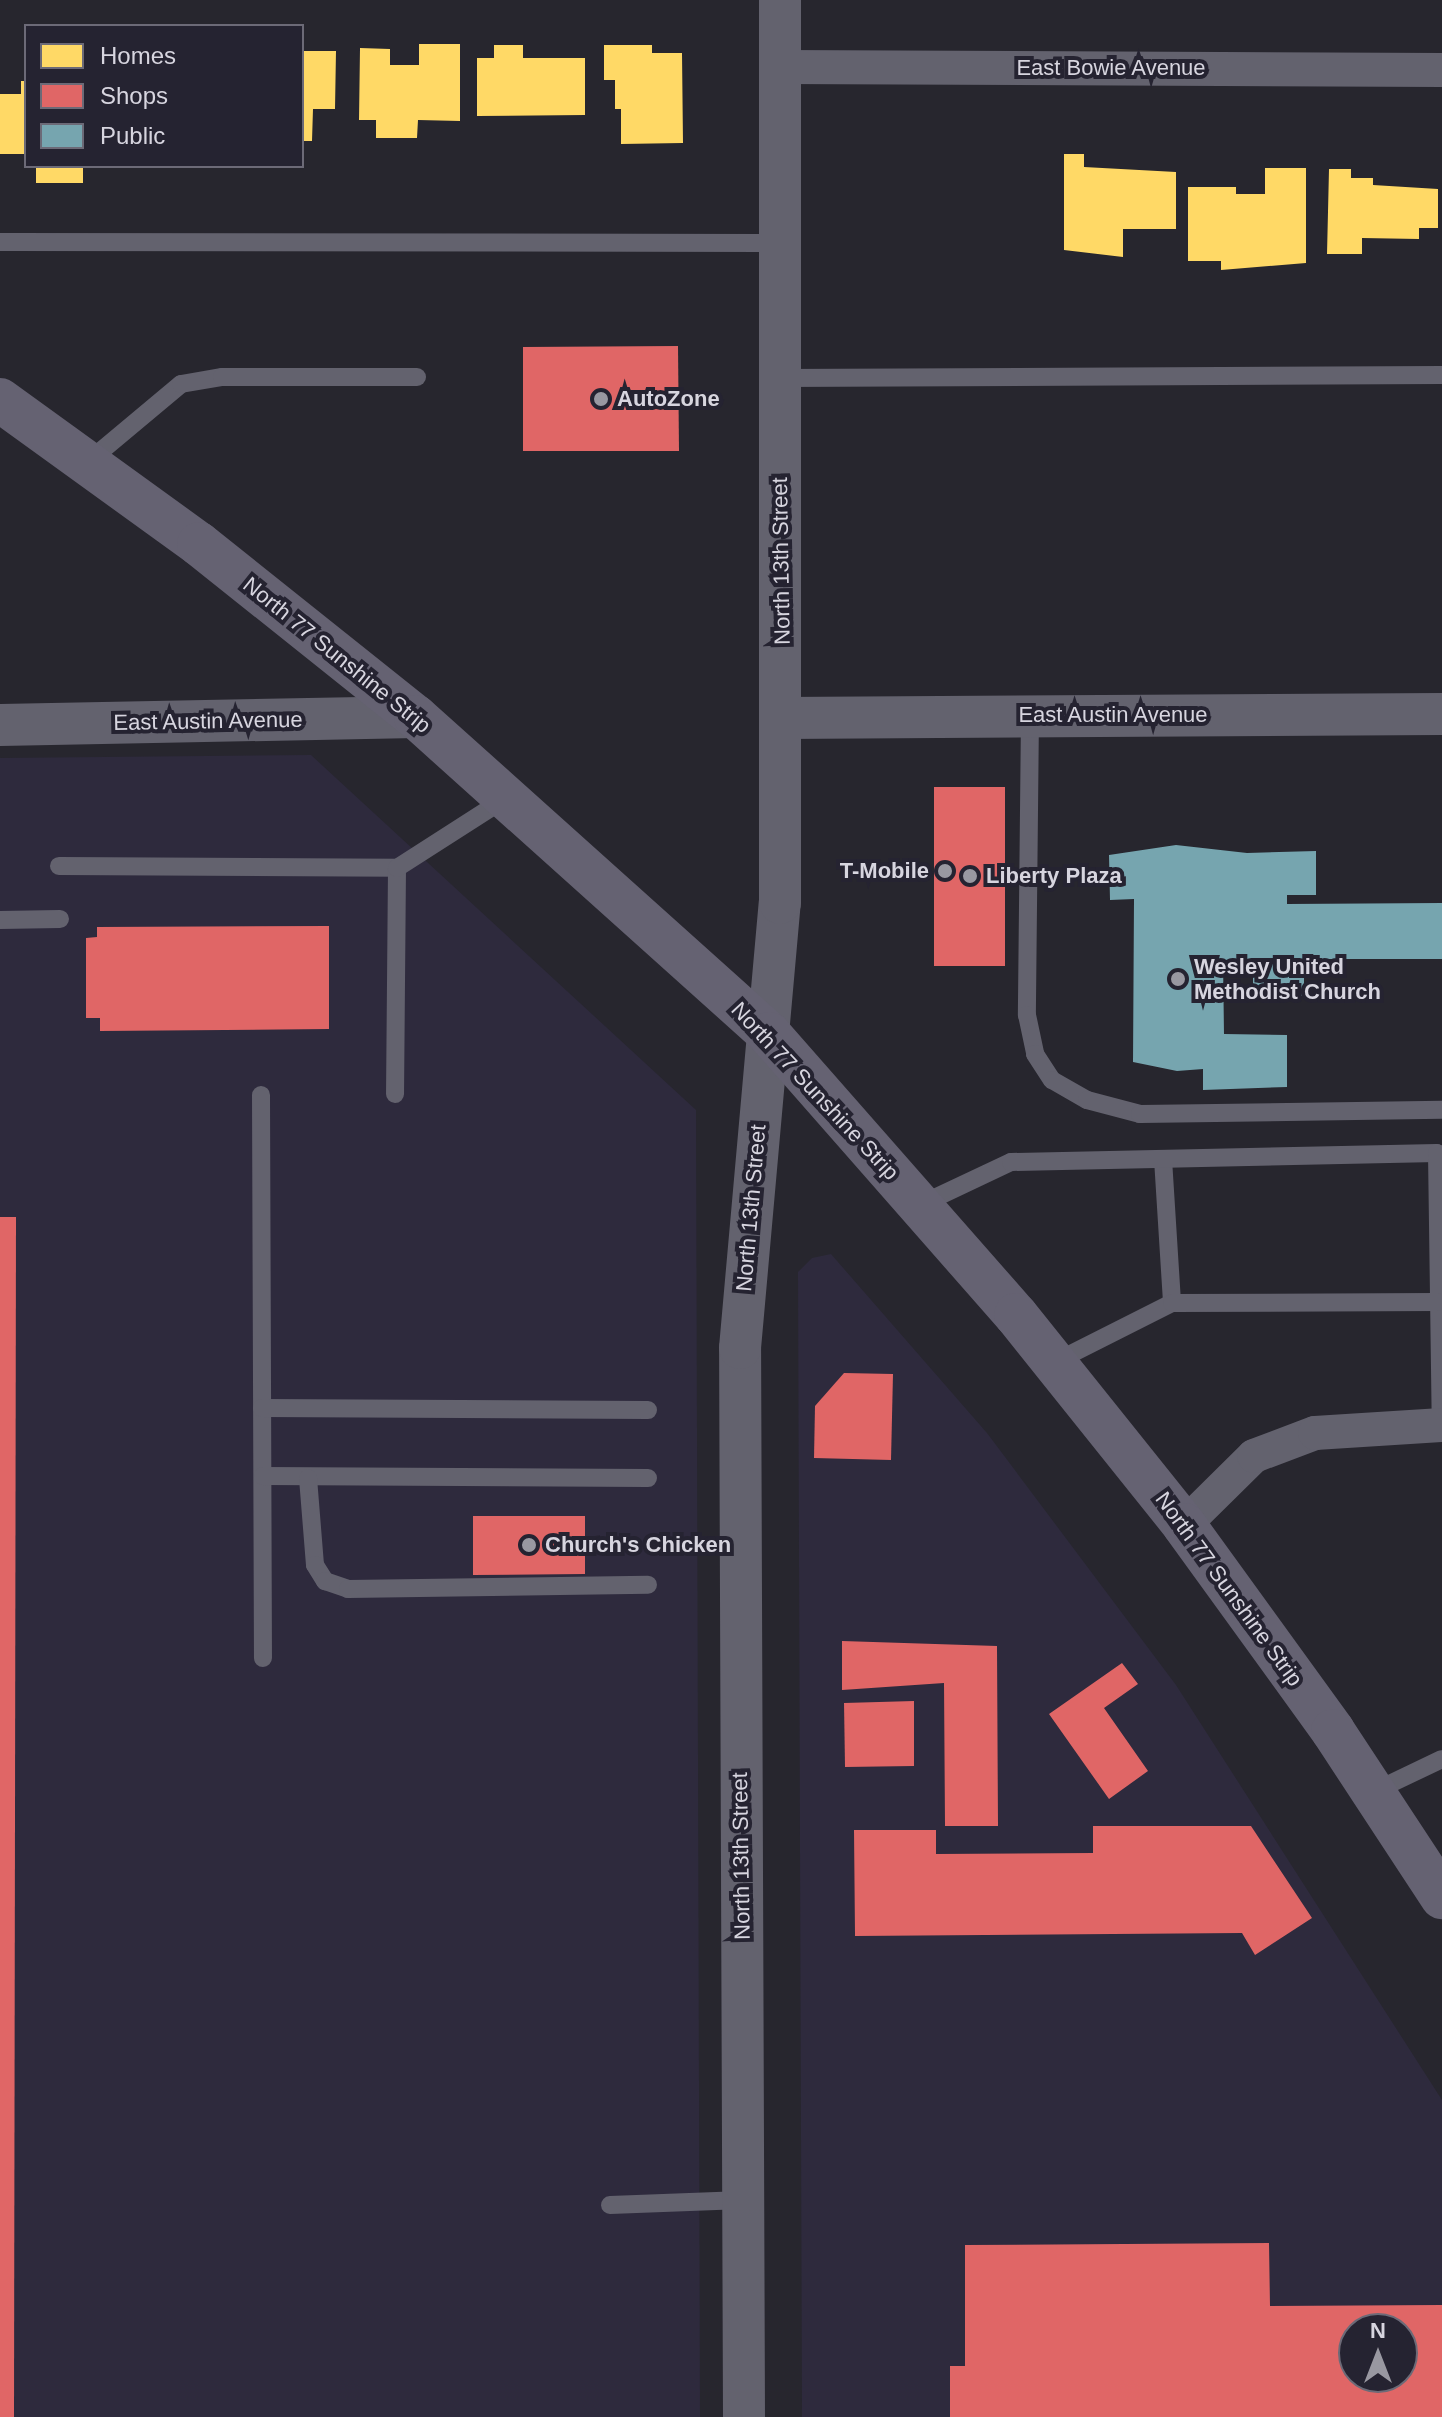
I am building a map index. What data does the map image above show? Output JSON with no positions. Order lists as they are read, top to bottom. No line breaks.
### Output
{"streets":{"main road":["North 77 Sunshine Strip"],"street":["East Bowie Avenue","North 13th Street","East Austin Avenue"]},"crossings":[["East Bowie Avenue","North 13th Street"],["North 13th Street","North 77 Sunshine Strip"],["North 13th Street","East Austin Avenue"],["North 77 Sunshine Strip","East Austin Avenue"]],"places":["AutoZone","T-Mobile","Liberty Plaza","Wesley United Methodist Church","Church's Chicken"],"legend":["Homes","Shops","Public"],"north":"top"}
